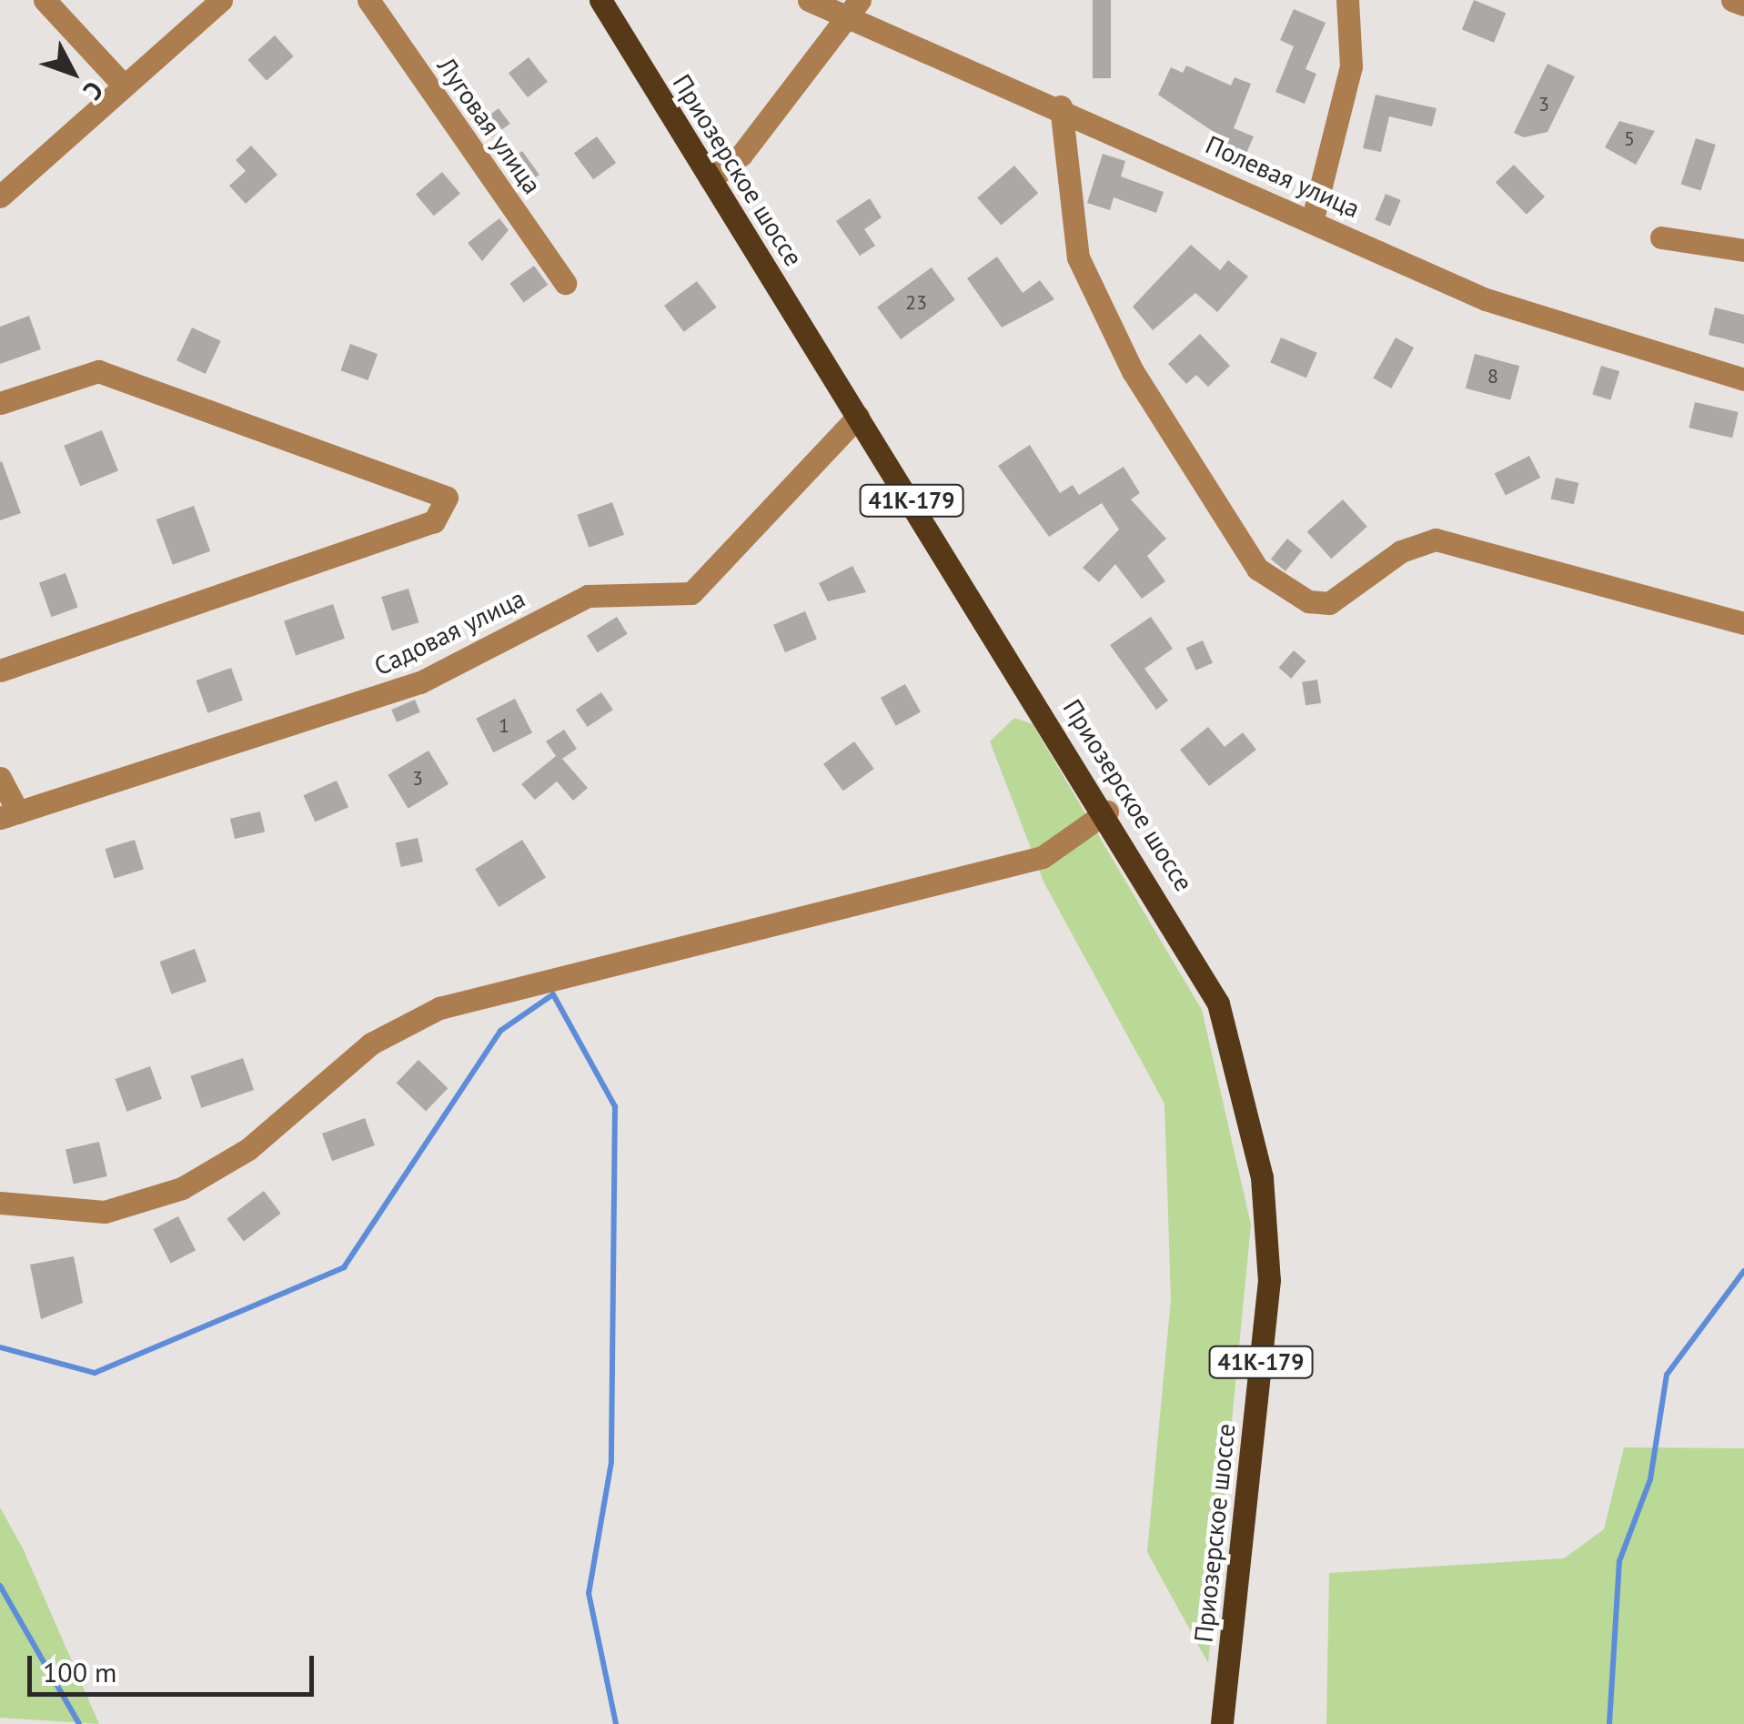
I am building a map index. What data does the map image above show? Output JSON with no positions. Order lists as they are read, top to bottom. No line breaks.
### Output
{"streets":{"main road":["Приозерское шоссе","41К-179"],"street":["Луговая улица","Полевая улица","Садовая улица"]},"crossings":[["Приозерское шоссе","Садовая улица"]],"house_numbers":["3","5","23","8","1","3"],"scale_bar":"100 m","north":"bottom right"}
